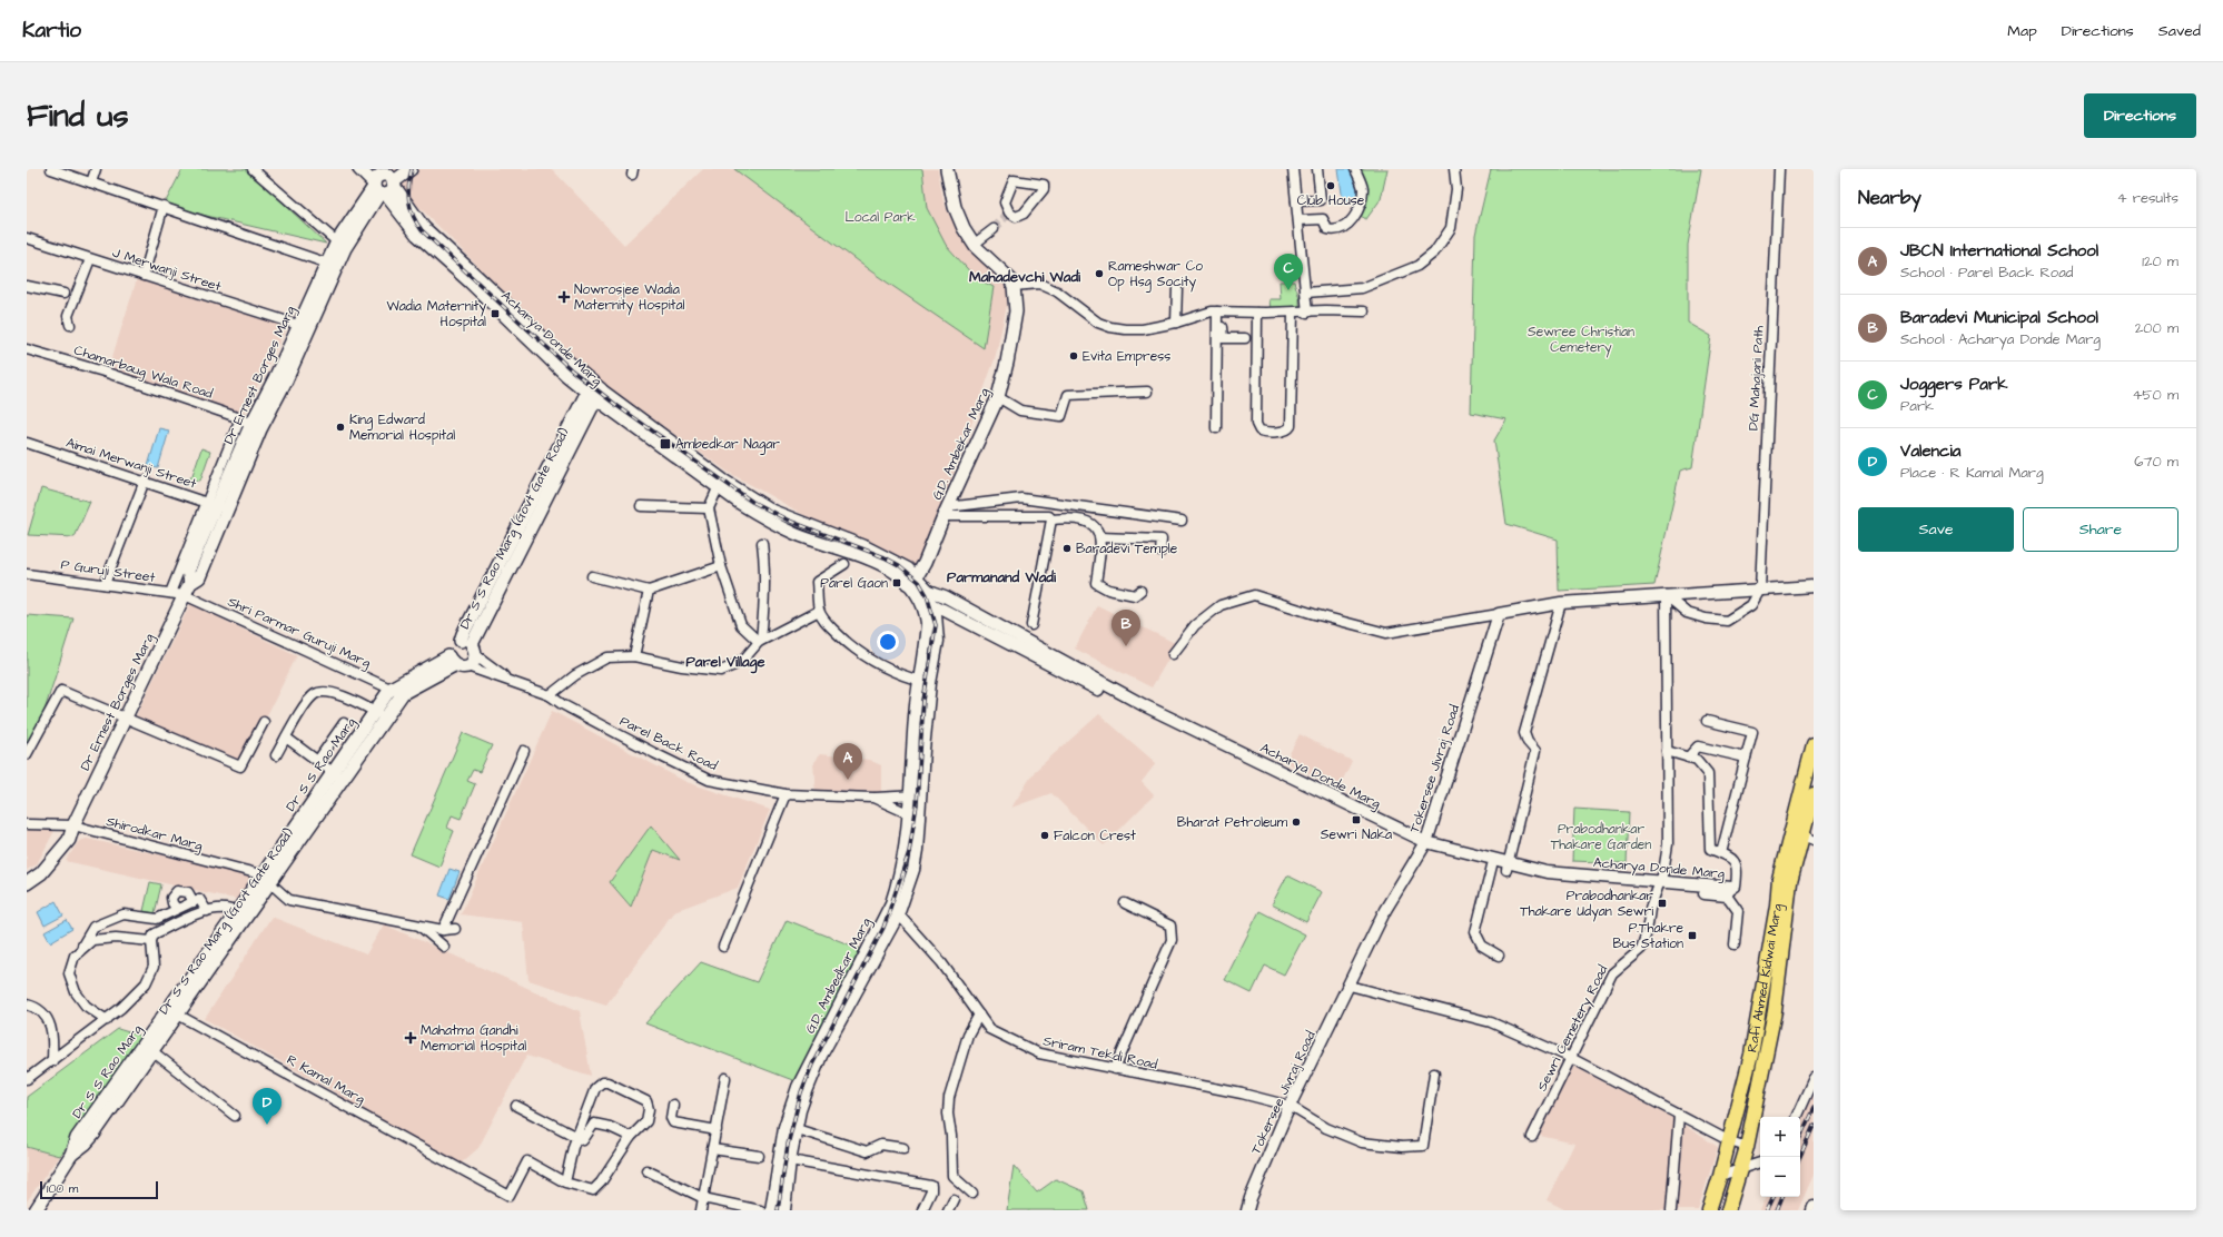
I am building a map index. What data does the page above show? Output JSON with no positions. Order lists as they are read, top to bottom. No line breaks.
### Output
{"streets":{"main road":["Acharya Donde Marg","Dr Ernest Borges Marg","G.D. Ambekar Marg","Dr S S Rao Marg (Govt Gate Road)","Dr S S Rao Marg","Rafi Ahmed Kidwai Marg"],"street":["J Merwanji Street","Chamarbaug Wala Road","DG Mahajani Path","Aimai Merwanji Street","P Guruji Street","Shri Parmar Guruji Marg","Parel Back Road","Tokersee Jivraj Road","Shirodkar Marg","G.D. Ambedkar Marg","Sewri Cemetery Road","Sriram Tekdi Road","R Kamal Marg"]},"crossings":[["J Merwanji Street","Dr Ernest Borges Marg"],["Acharya Donde Marg","Dr Ernest Borges Marg"],["Acharya Donde Marg","G.D. Ambekar Marg"],["Acharya Donde Marg","Tokersee Jivraj Road"],["Acharya Donde Marg","Sewri Cemetery Road"],["Chamarbaug Wala Road","Dr Ernest Borges Marg"],["Dr Ernest Borges Marg","Aimai Merwanji Street"],["Dr Ernest Borges Marg","P Guruji Street"],["Dr Ernest Borges Marg","Shri Parmar Guruji Marg"],["Dr Ernest Borges Marg","Shirodkar Marg"],["Dr S S Rao Marg (Govt Gate Road)","Shri Parmar Guruji Marg"],["Dr S S Rao Marg (Govt Gate Road)","Parel Back Road"],["Dr S S Rao Marg (Govt Gate Road)","Dr S S Rao Marg"],["Dr S S Rao Marg (Govt Gate Road)","Shirodkar Marg"],["Dr S S Rao Marg (Govt Gate Road)","R Kamal Marg"],["P Guruji Street","Shri Parmar Guruji Marg"],["Shri Parmar Guruji Marg","Dr S S Rao Marg"],["Parel Back Road","G.D. Ambedkar Marg"],["Dr S S Rao Marg","Shirodkar Marg"],["Dr S S Rao Marg","R Kamal Marg"],["Tokersee Jivraj Road","Sriram Tekdi Road"],["G.D. Ambedkar Marg","Sriram Tekdi Road"]],"districts":["Mahadevchi Wadi","Parmanand Wadi","Parel Village"],"parks":["Local Park","Sewree Christian Cemetery","Prabodhankar Thakare Garden"],"places":{"other":["Club House","Rameshwar Co Op Hsg Socity","Evita Empress","King Edward Memorial Hospital","Baradevi Temple","Bharat Petroleum","Falcon Crest"],"health":["Nowrosjee Wadia Maternity Hospital","Mahatma Gandhi Memorial Hospital"],"transit":["Wadia Maternity Hospital","Ambedkar Nagar","Parel Gaon","Sewri Naka","Prabodhankar Thakare Udyan Sewri","P.Thakre Bus Station"]},"scale_bar":"100 m","page":{"header":"Kartio","nav":["Map","Directions","Saved"],"buttons":["Directions",["Save","Share"]],"title":"Find us","heading":["Nearby","4 results"],"list":[{"mark":"A","name":"JBCN International School","note":"School · Parel Back Road","value":"120 m"},{"mark":"B","name":"Baradevi Municipal School","note":"School · Acharya Donde Marg","value":"200 m"},{"mark":"C","name":"Joggers Park","note":"Park","value":"450 m"},{"mark":"D","name":"Valencia","note":"Place · R Kamal Marg","value":"670 m"}],"pins":["C","B","A","D"],"map_buttons":["+","−"],"scale":"100 m"}}
